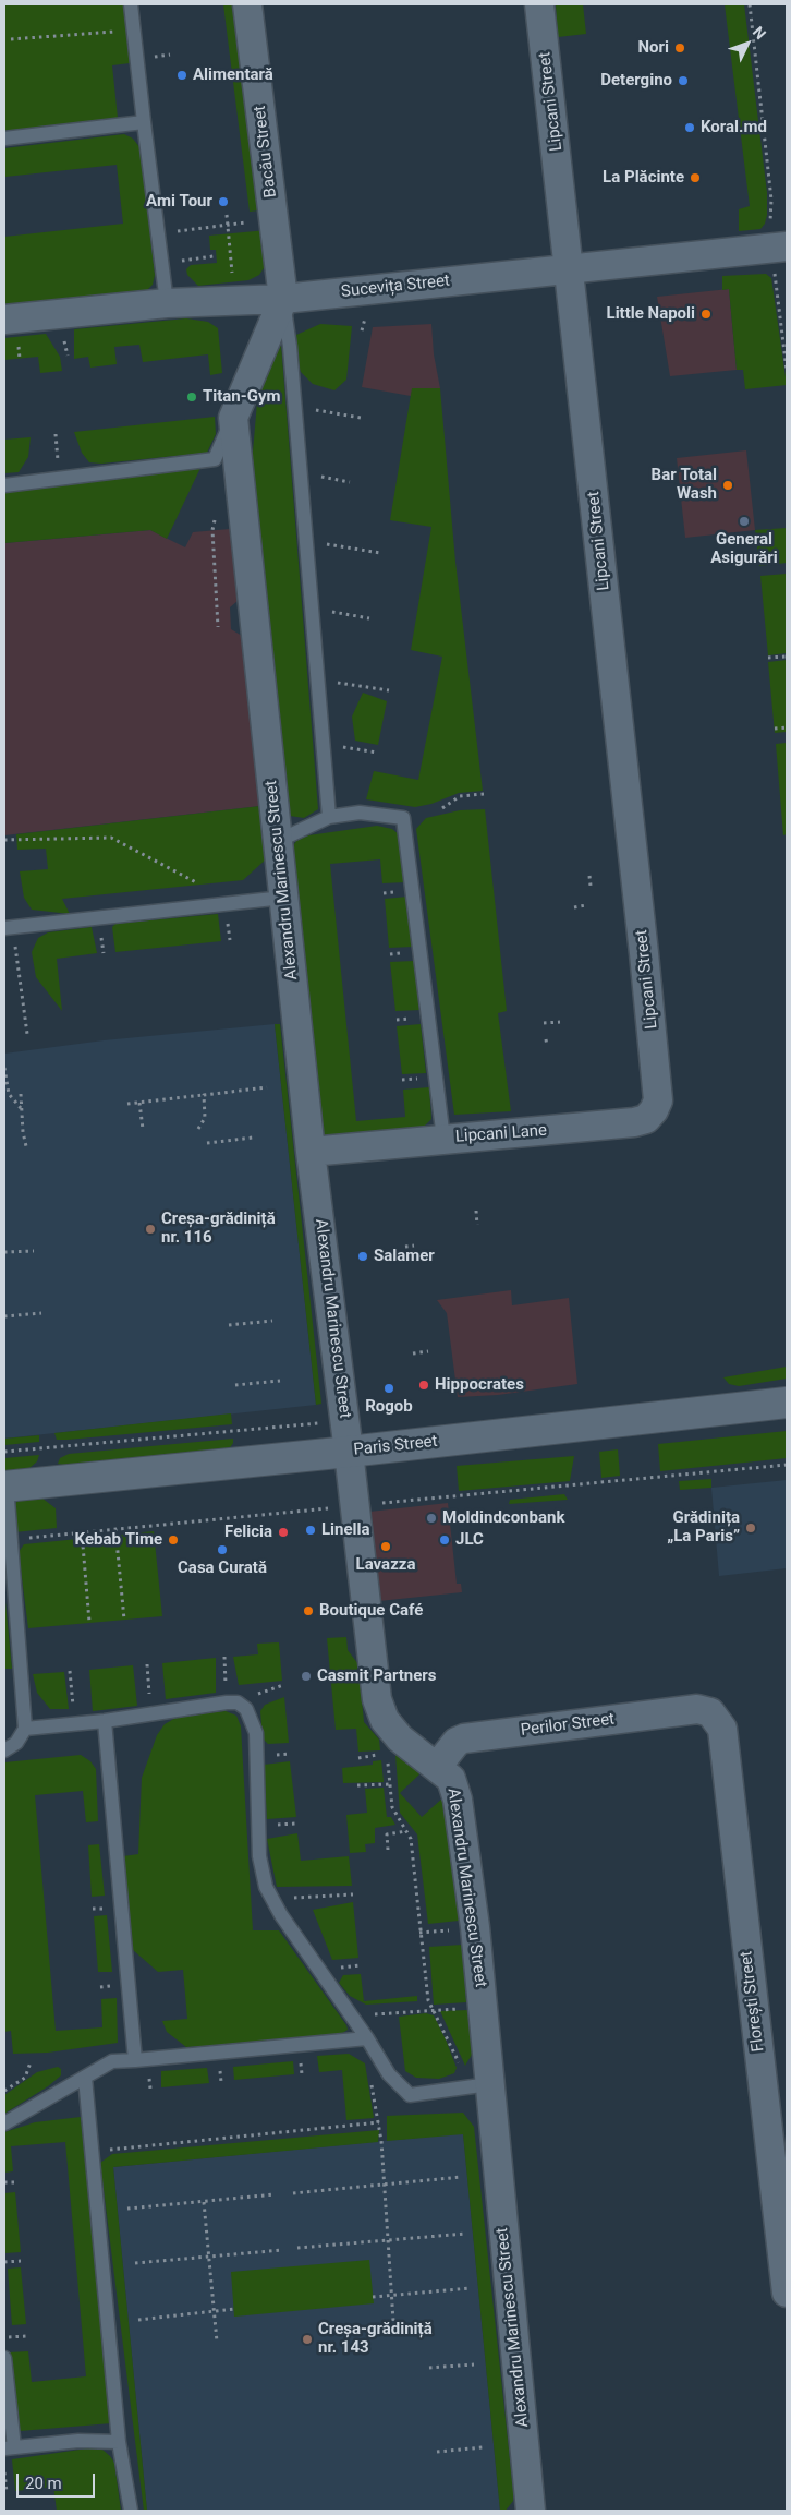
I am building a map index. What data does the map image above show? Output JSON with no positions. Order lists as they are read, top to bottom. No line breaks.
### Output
{"streets":{"street":["Lipcani Street","Bacău Street","Sucevița Street","Alexandru Marinescu Street","Lipcani Lane","Paris Street","Perilor Street","Florești Street"]},"crossings":[["Lipcani Street","Sucevița Street"],["Lipcani Street","Lipcani Lane"],["Bacău Street","Sucevița Street"],["Bacău Street","Alexandru Marinescu Street"],["Sucevița Street","Alexandru Marinescu Street"],["Alexandru Marinescu Street","Lipcani Lane"],["Alexandru Marinescu Street","Paris Street"],["Alexandru Marinescu Street","Perilor Street"],["Perilor Street","Florești Street"]],"places":["Nori","Alimentară","Detergino","Koral.md","La Plăcinte","Ami Tour","Little Napoli","Titan-Gym","Bar Total Wash","General Asigurări","Creșa-grădiniță nr. 116","Salamer","Hippocrates","Rogob","Moldindconbank","Grădinița „La Paris”","Linella","Felicia","Kebab Time","JLC","Lavazza","Casa Curată","Boutique Café","Casmit Partners","Creșa-grădiniță nr. 143"],"scale_bar":"20 m","north":"top right"}
